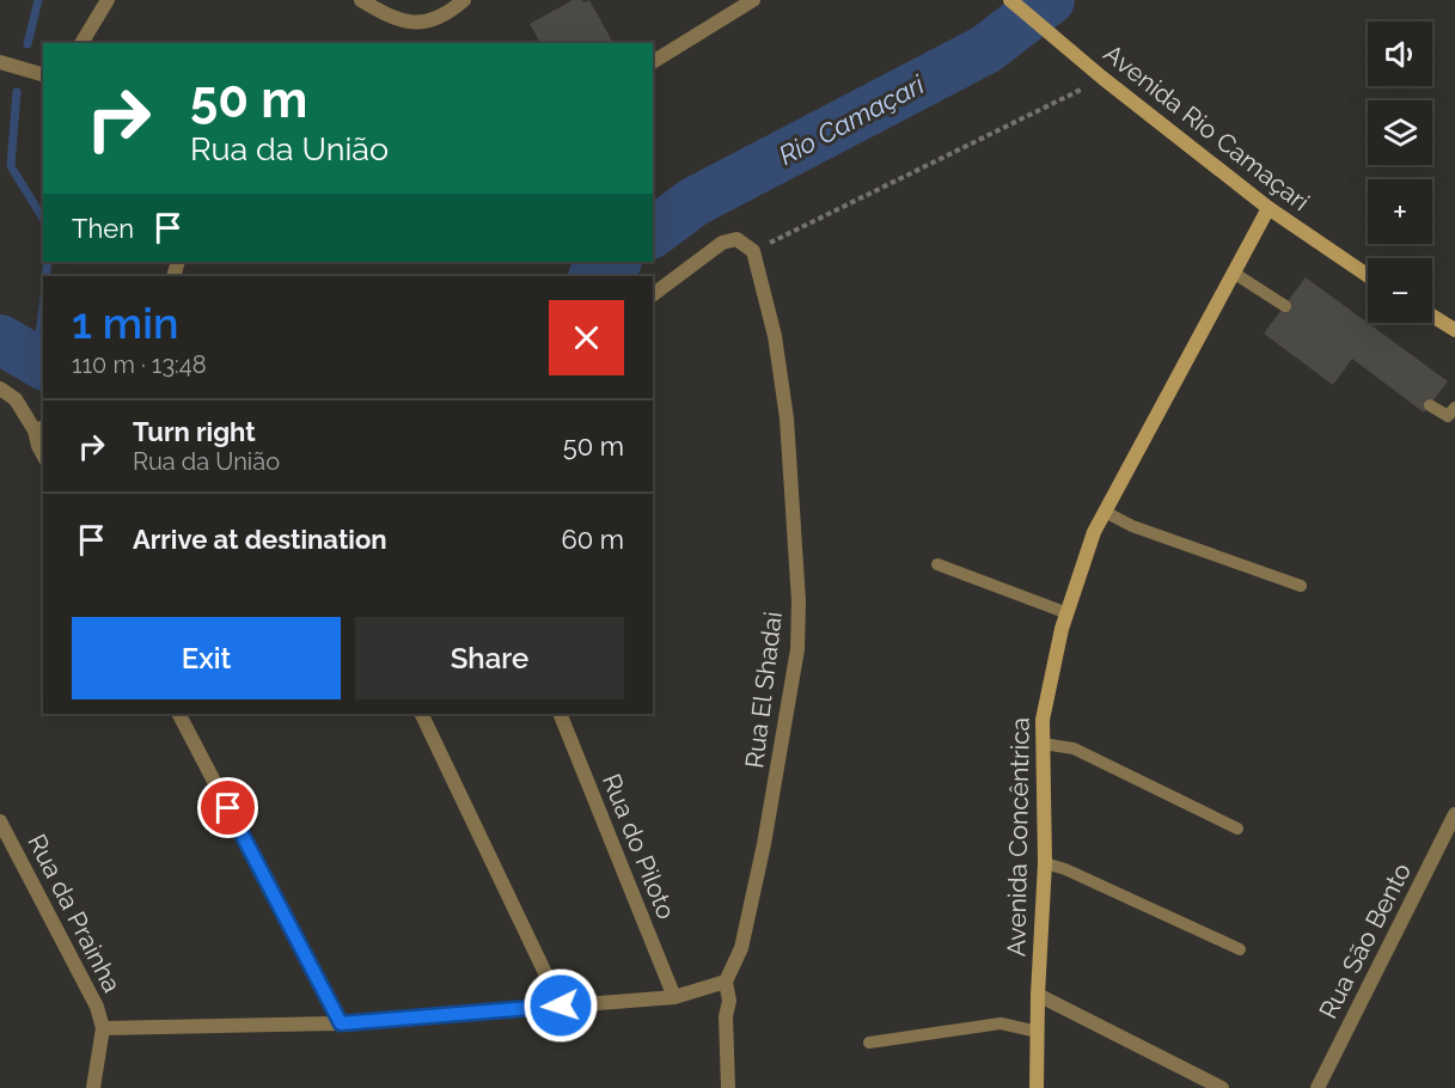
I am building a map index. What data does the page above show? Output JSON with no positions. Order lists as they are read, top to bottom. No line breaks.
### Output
{"streets":{"street":["Avenida Rio Camaçari","Rua El Shadai","Avenida Concêntrica","Rua do Piloto","Rua da Prainha","Rua São Bento"]},"crossings":[["Avenida Rio Camaçari","Avenida Concêntrica"]],"water":["Rio Camaçari"],"page":{"map_buttons":["+","−"],"turn":["50 m","Rua da União"],"then":"Then","heading":["1 min","110 m · 13:48"],"list":[{"name":"Turn right","note":"Rua da União","value":"50 m"},{"name":"Arrive at destination","value":"60 m"}],"buttons":["Exit","Share"]}}
